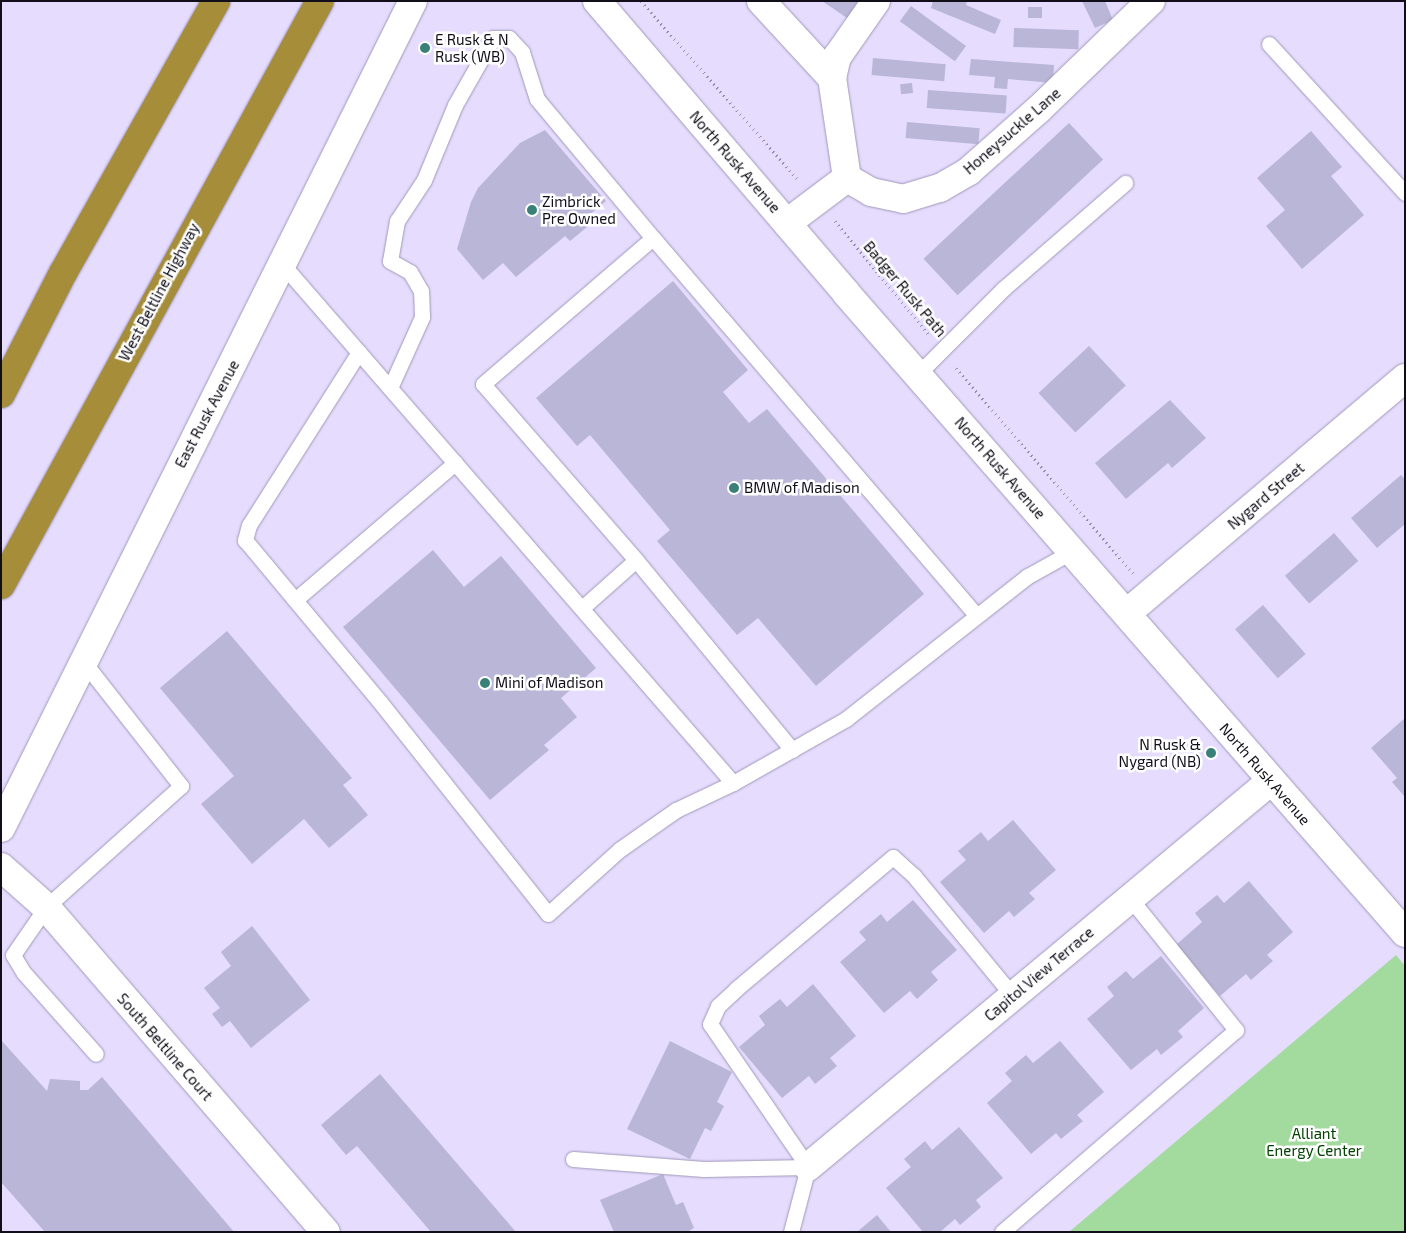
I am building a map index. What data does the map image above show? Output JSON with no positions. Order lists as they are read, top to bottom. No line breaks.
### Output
{"streets":{"highway":["West Beltline Highway"],"street":["Honeysuckle Lane","North Rusk Avenue","East Rusk Avenue","Nygard Street","Capitol View Terrace","South Beltline Court"],"path":["Badger Rusk Path"]},"crossings":[["North Rusk Avenue","Nygard Street"],["North Rusk Avenue","Capitol View Terrace"],["Badger Rusk Path","Nygard Street"]],"parks":["Alliant Energy Center"],"places":["E Rusk & N Rusk (WB)","Zimbrick Pre Owned","BMW of Madison","Mini of Madison","N Rusk & Nygard (NB)"]}
